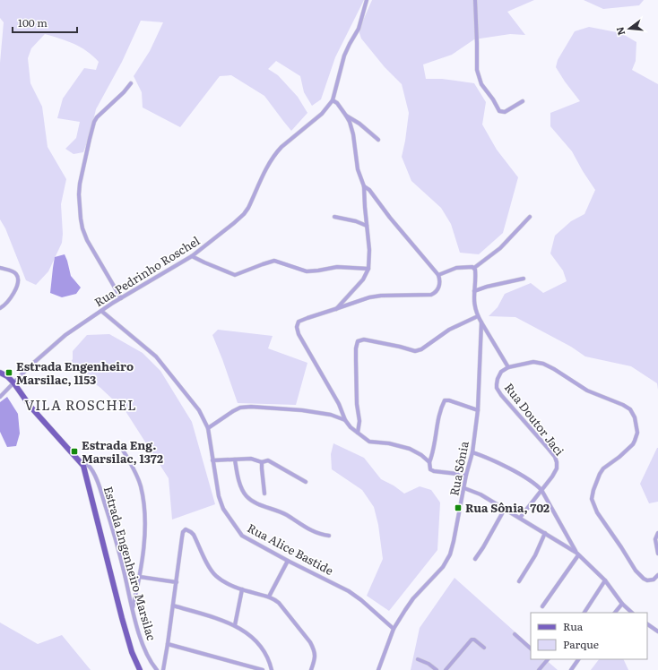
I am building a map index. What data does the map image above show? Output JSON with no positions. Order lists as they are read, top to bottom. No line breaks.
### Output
{"streets":{"main road":["Estrada Engenheiro Marsilac"],"street":["Rua Pedrinho Roschel","Rua Doutor Jaci","Rua Sônia","Rua Alice Bastide"]},"crossings":[["Rua Pedrinho Roschel","Rua Alice Bastide"],["Rua Pedrinho Roschel","Estrada Engenheiro Marsilac"],["Rua Sônia","Rua Alice Bastide"]],"districts":["VILA ROSCHEL"],"places":{"transit":["Estrada Engenheiro Marsilac, 1153","Estrada Eng. Marsilac, 1372","Rua Sônia, 702"]},"legend":["Rua","Parque"],"scale_bar":"100 m","north":"left"}
